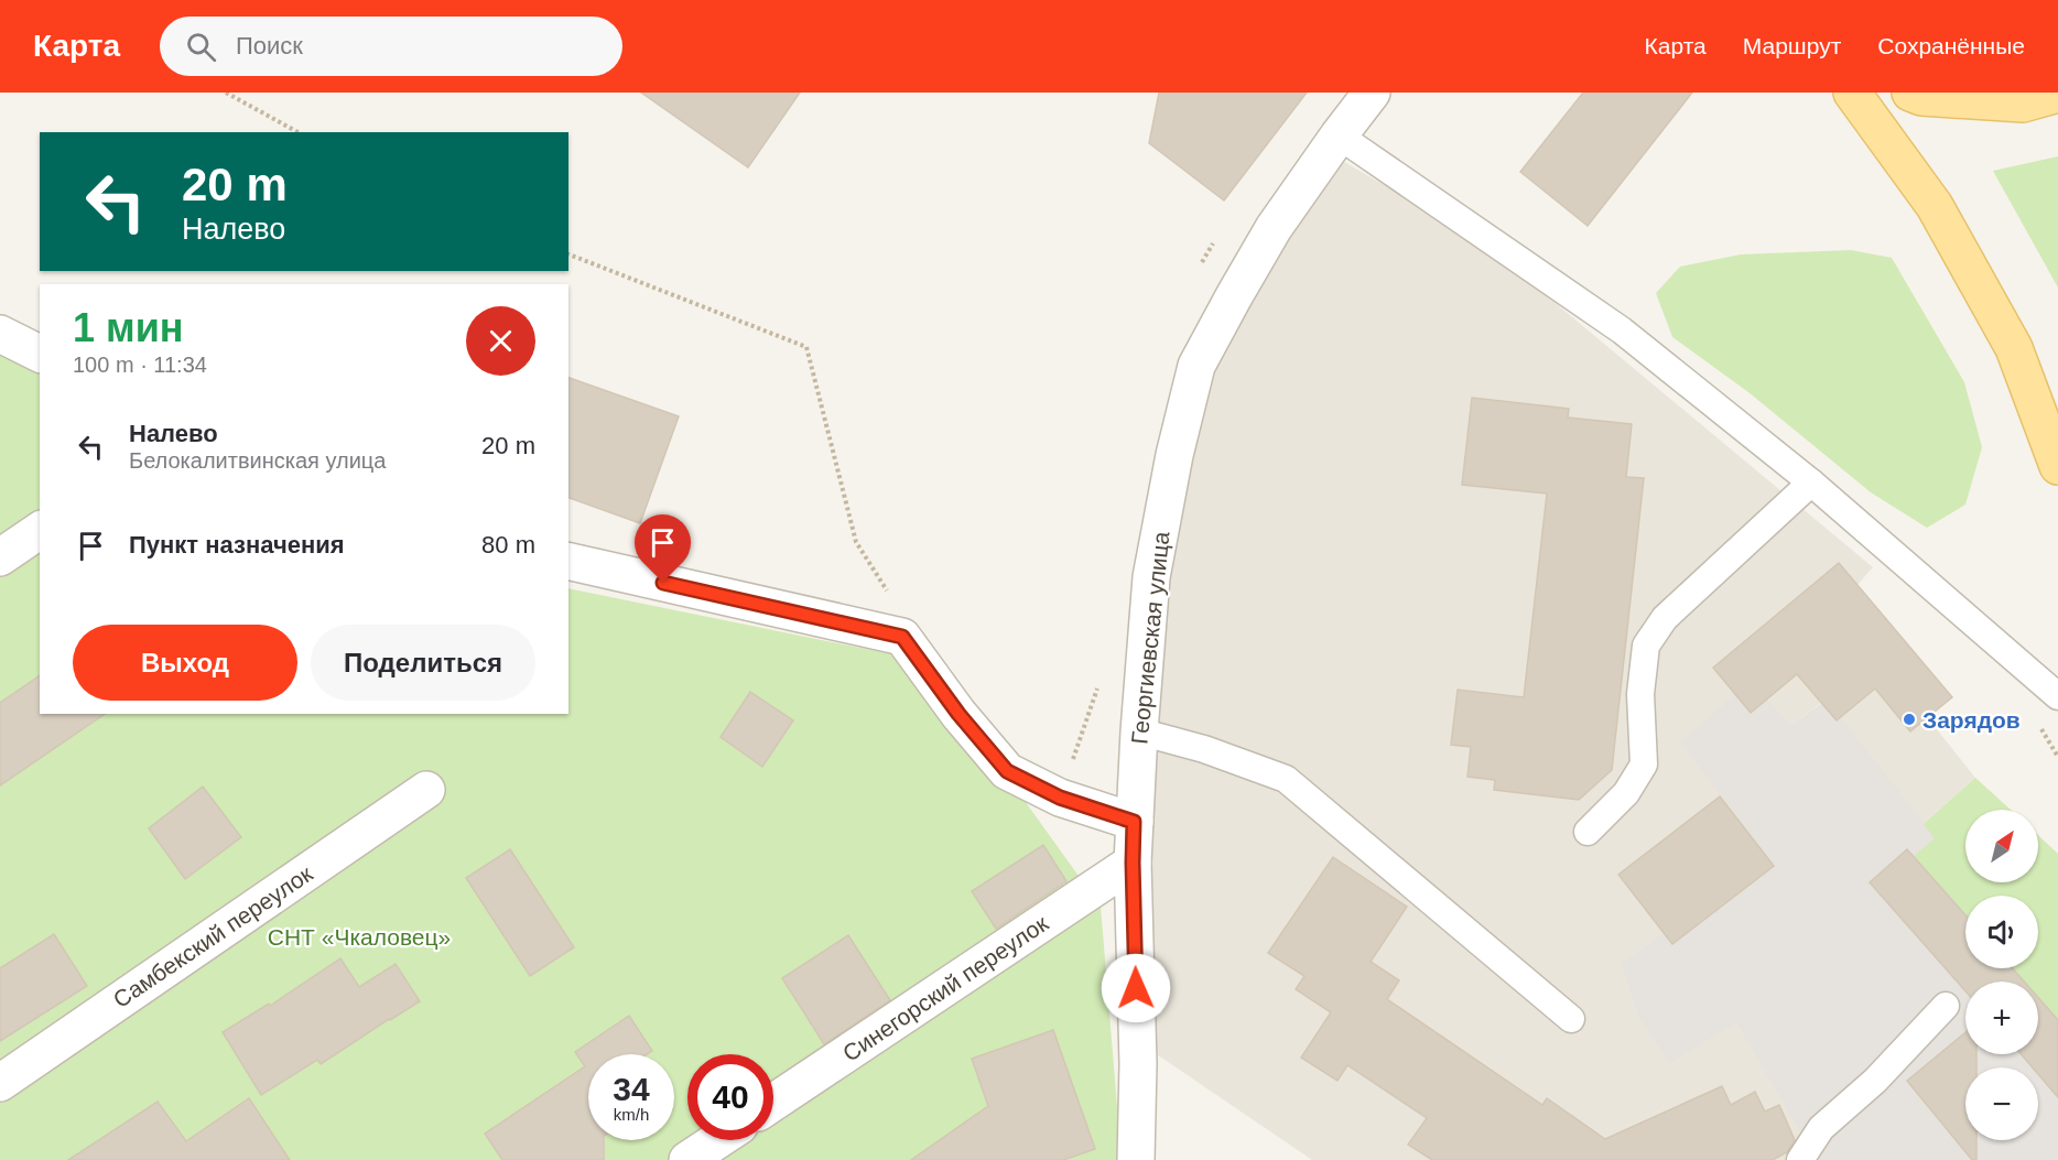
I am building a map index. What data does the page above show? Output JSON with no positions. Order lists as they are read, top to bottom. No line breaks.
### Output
{"streets":{"street":["Георгиевская улица","Самбекский переулок","Синегорский переулок"]},"crossings":[["Георгиевская улица","Синегорский переулок"]],"parks":["СНТ «Чкаловец»"],"places":["Зарядов"],"north":"top right","page":{"header":"Карта","search":"Поиск","nav":["Карта","Маршрут","Сохранённые"],"turn":["20 m","Налево"],"heading":["1 мин","100 m · 11:34"],"list":[{"name":"Налево","note":"Белокалитвинская улица","value":"20 m"},{"name":"Пункт назначения","value":"80 m"}],"buttons":["Выход","Поделиться"],"map_buttons":["+","−"],"speed":"34 km/h","limit":"40"}}
